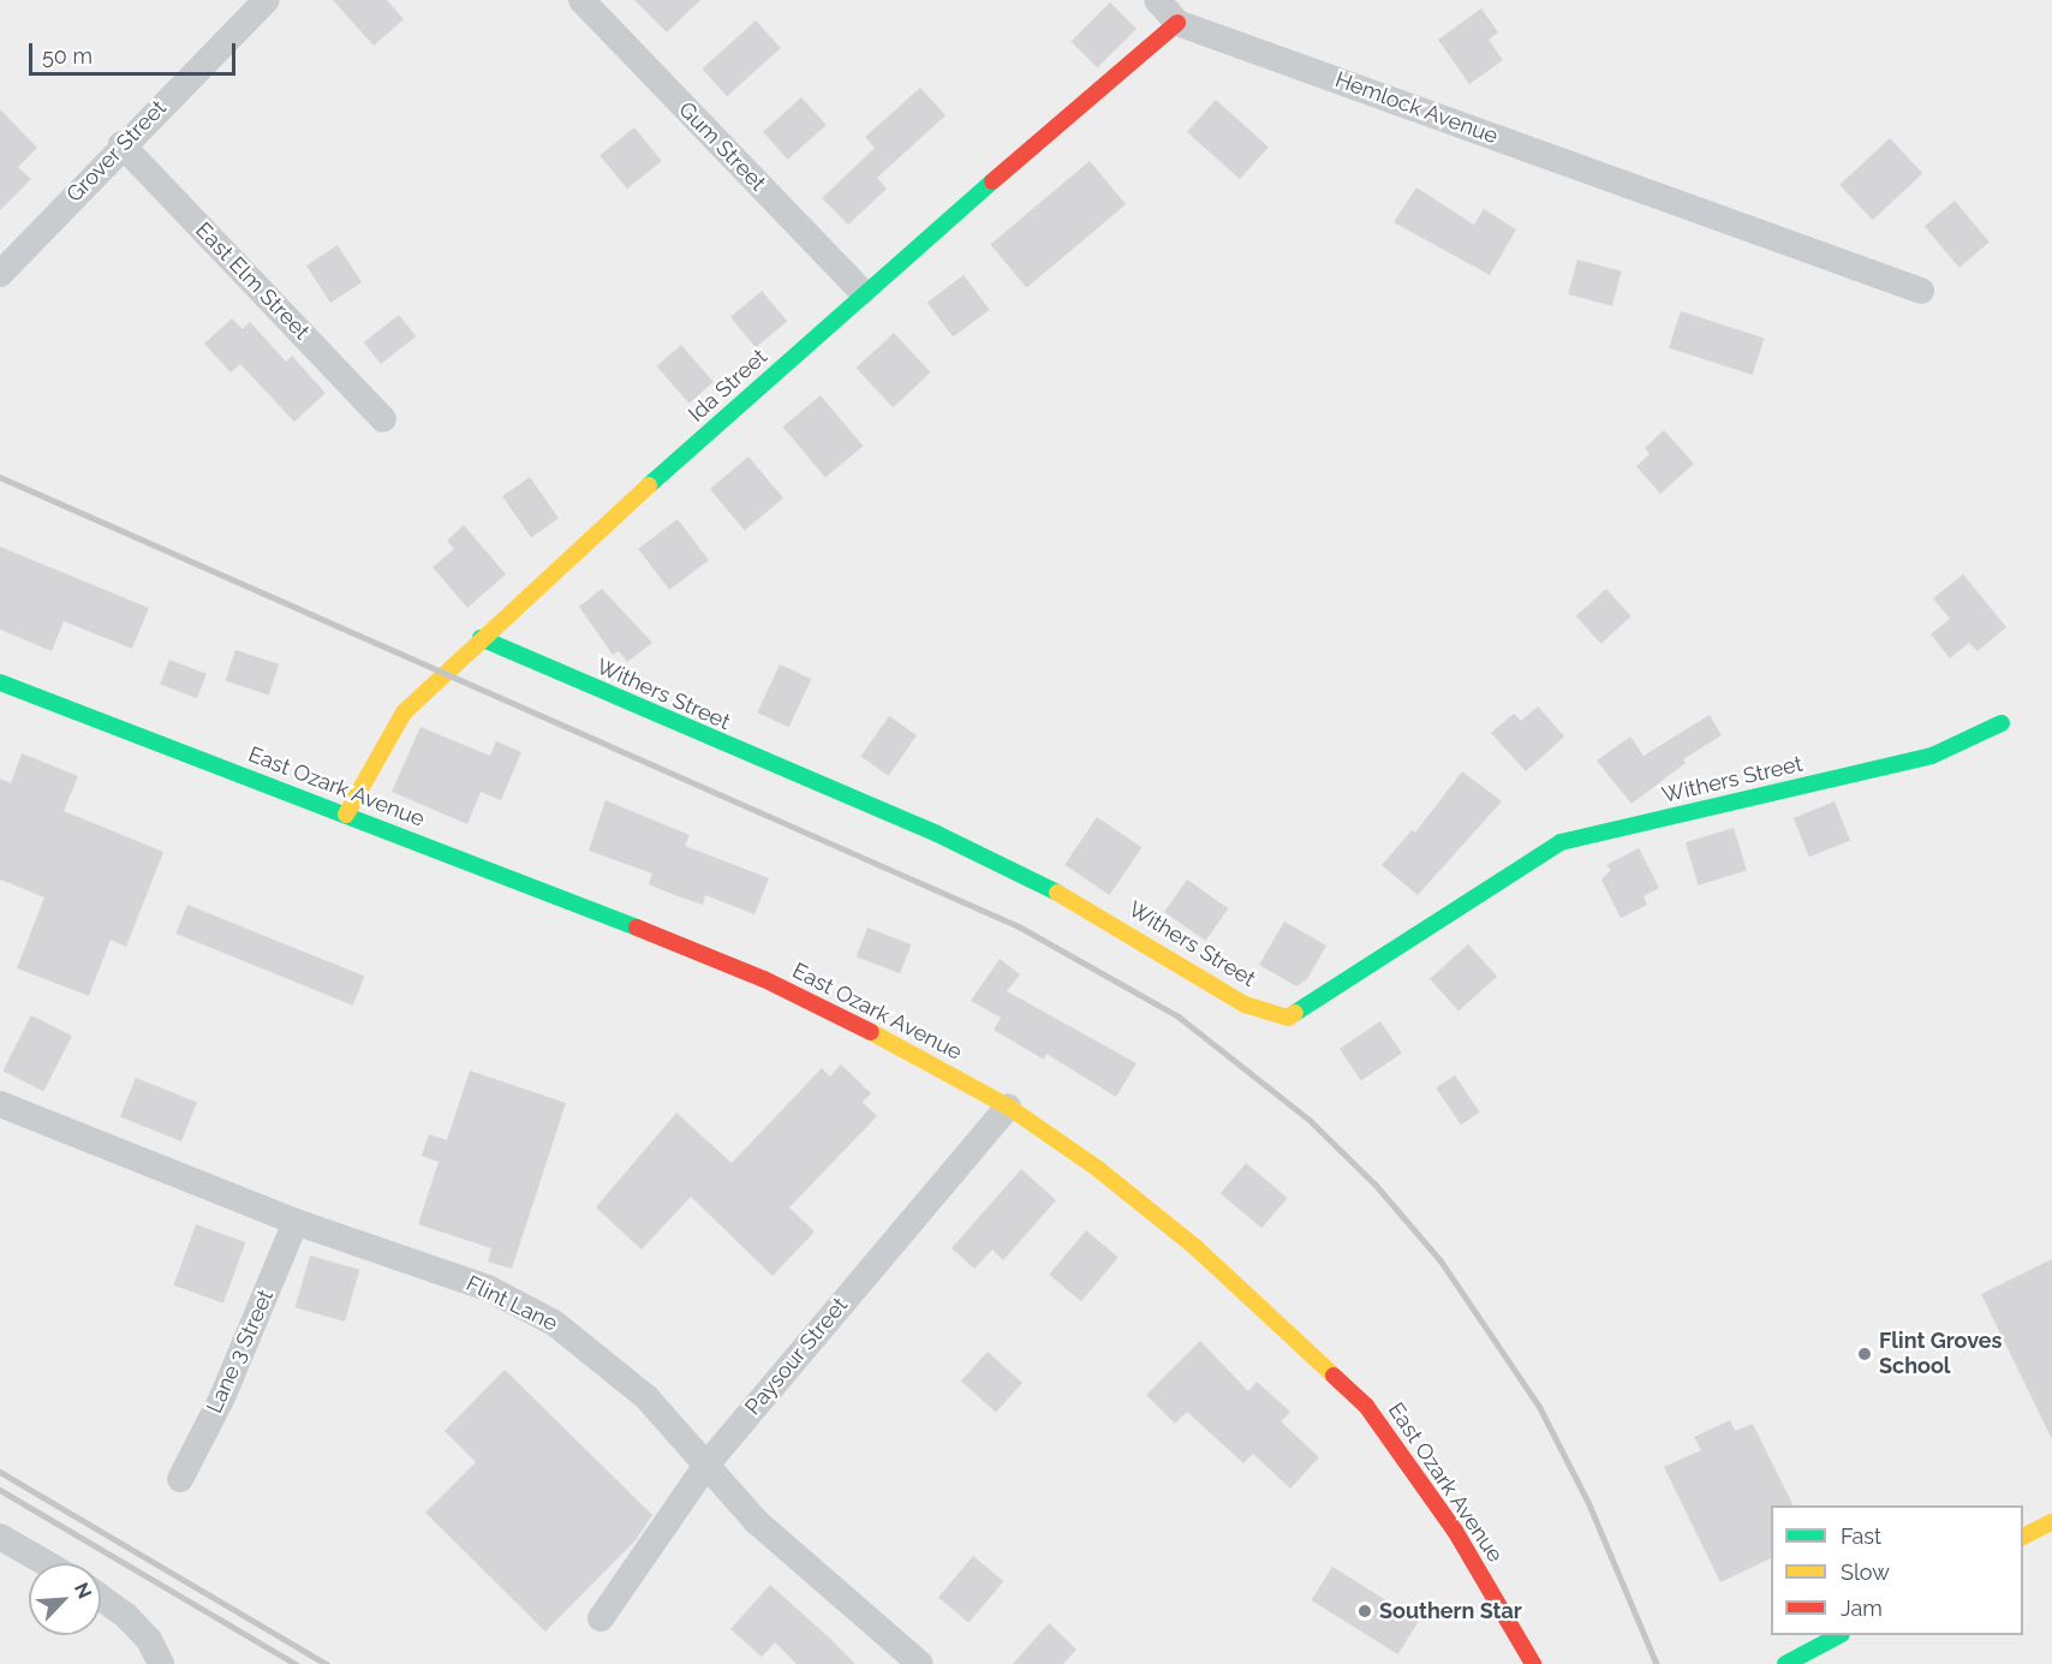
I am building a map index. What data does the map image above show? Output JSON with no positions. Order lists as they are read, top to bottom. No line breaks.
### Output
{"streets":{"street":["Hemlock Avenue","Gum Street","Grover Street","East Elm Street","Ida Street","Withers Street","East Ozark Avenue","Flint Lane","Lane 3 Street","Paysour Street"]},"crossings":[["Hemlock Avenue","Ida Street"],["Gum Street","Ida Street"],["Grover Street","East Elm Street"],["Ida Street","Withers Street"],["Ida Street","East Ozark Avenue"],["East Ozark Avenue","Paysour Street"],["Flint Lane","Lane 3 Street"],["Flint Lane","Paysour Street"]],"places":["Flint Groves School","Southern Star"],"legend":["Fast","Slow","Jam"],"scale_bar":"50 m","north":"top right"}
